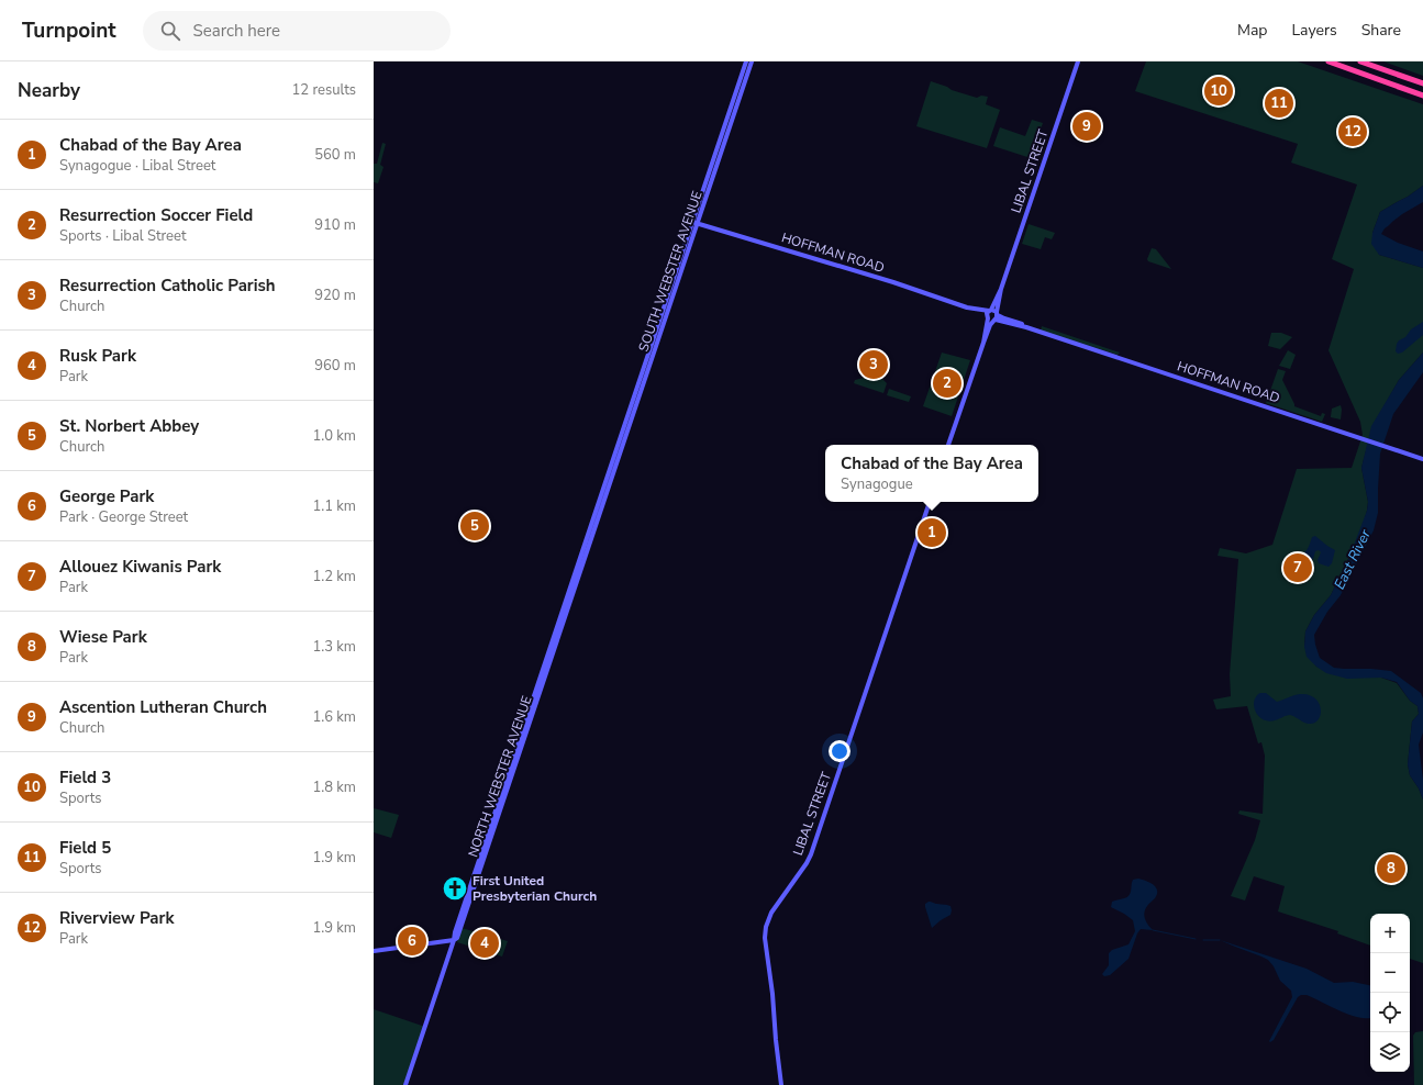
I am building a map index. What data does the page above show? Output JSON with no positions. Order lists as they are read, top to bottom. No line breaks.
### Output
{"streets":{"street":["LIBAL STREET","HOFFMAN ROAD","SOUTH WEBSTER AVENUE","NORTH WEBSTER AVENUE"]},"crossings":[["LIBAL STREET","HOFFMAN ROAD"],["HOFFMAN ROAD","SOUTH WEBSTER AVENUE"],["SOUTH WEBSTER AVENUE","NORTH WEBSTER AVENUE"]],"water":["East River"],"places":{"church":["First United Presbyterian Church"]},"page":{"header":"Turnpoint","search":"Search here","nav":["Map","Layers","Share"],"heading":["Nearby","12 results"],"pins":["10","11","9","12","3","2","5","1","7","8","6","4"],"list":[{"mark":"1","name":"Chabad of the Bay Area","note":"Synagogue · Libal Street","value":"560 m"},{"mark":"2","name":"Resurrection Soccer Field","note":"Sports · Libal Street","value":"910 m"},{"mark":"3","name":"Resurrection Catholic Parish","note":"Church","value":"920 m"},{"mark":"4","name":"Rusk Park","note":"Park","value":"960 m"},{"mark":"5","name":"St. Norbert Abbey","note":"Church","value":"1.0 km"},{"mark":"6","name":"George Park","note":"Park · George Street","value":"1.1 km"},{"mark":"7","name":"Allouez Kiwanis Park","note":"Park","value":"1.2 km"},{"mark":"8","name":"Wiese Park","note":"Park","value":"1.3 km"},{"mark":"9","name":"Ascention Lutheran Church","note":"Church","value":"1.6 km"},{"mark":"10","name":"Field 3","note":"Sports","value":"1.8 km"},{"mark":"11","name":"Field 5","note":"Sports","value":"1.9 km"},{"mark":"12","name":"Riverview Park","note":"Park","value":"1.9 km"}],"popup":["Chabad of the Bay Area","Synagogue"],"map_buttons":["+","−"]}}
